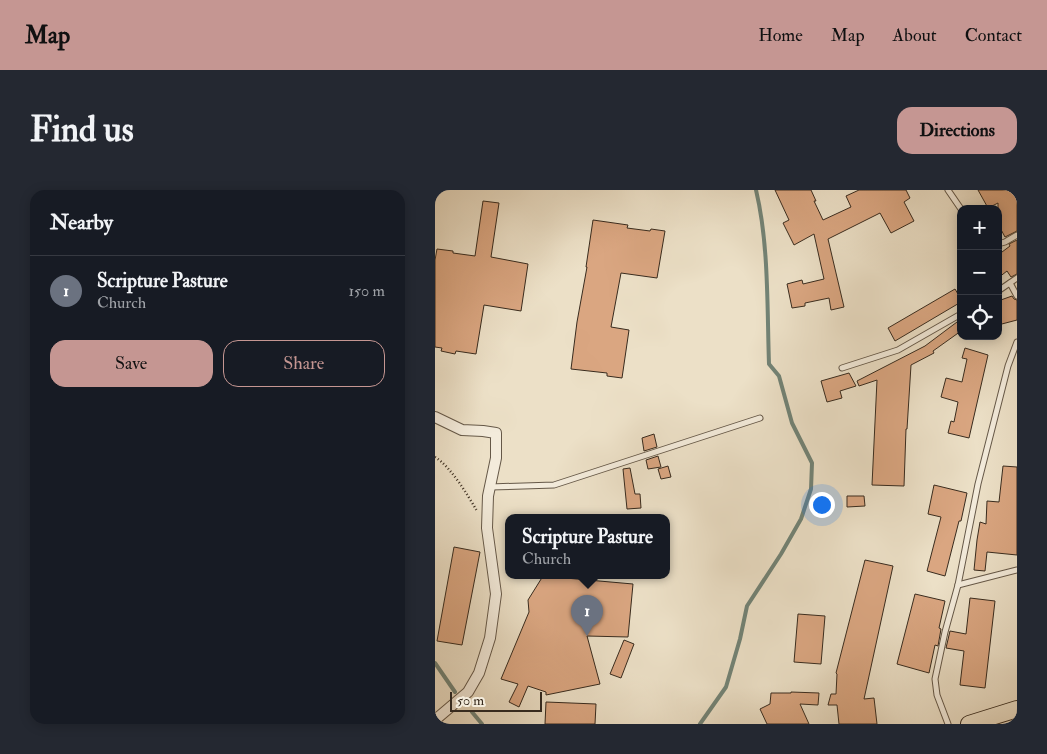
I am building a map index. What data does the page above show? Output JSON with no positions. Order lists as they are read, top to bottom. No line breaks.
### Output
{"scale_bar":"50 m","page":{"header":"Map","nav":["Home","Map","About","Contact"],"buttons":["Directions",["Save","Share"]],"title":"Find us","heading":"Nearby","map_buttons":["+","−"],"list":[{"mark":"1","name":"Scripture Pasture","note":"Church","value":"150 m"}],"popup":["Scripture Pasture","Church"],"pins":"1","scale":"50 m"}}
